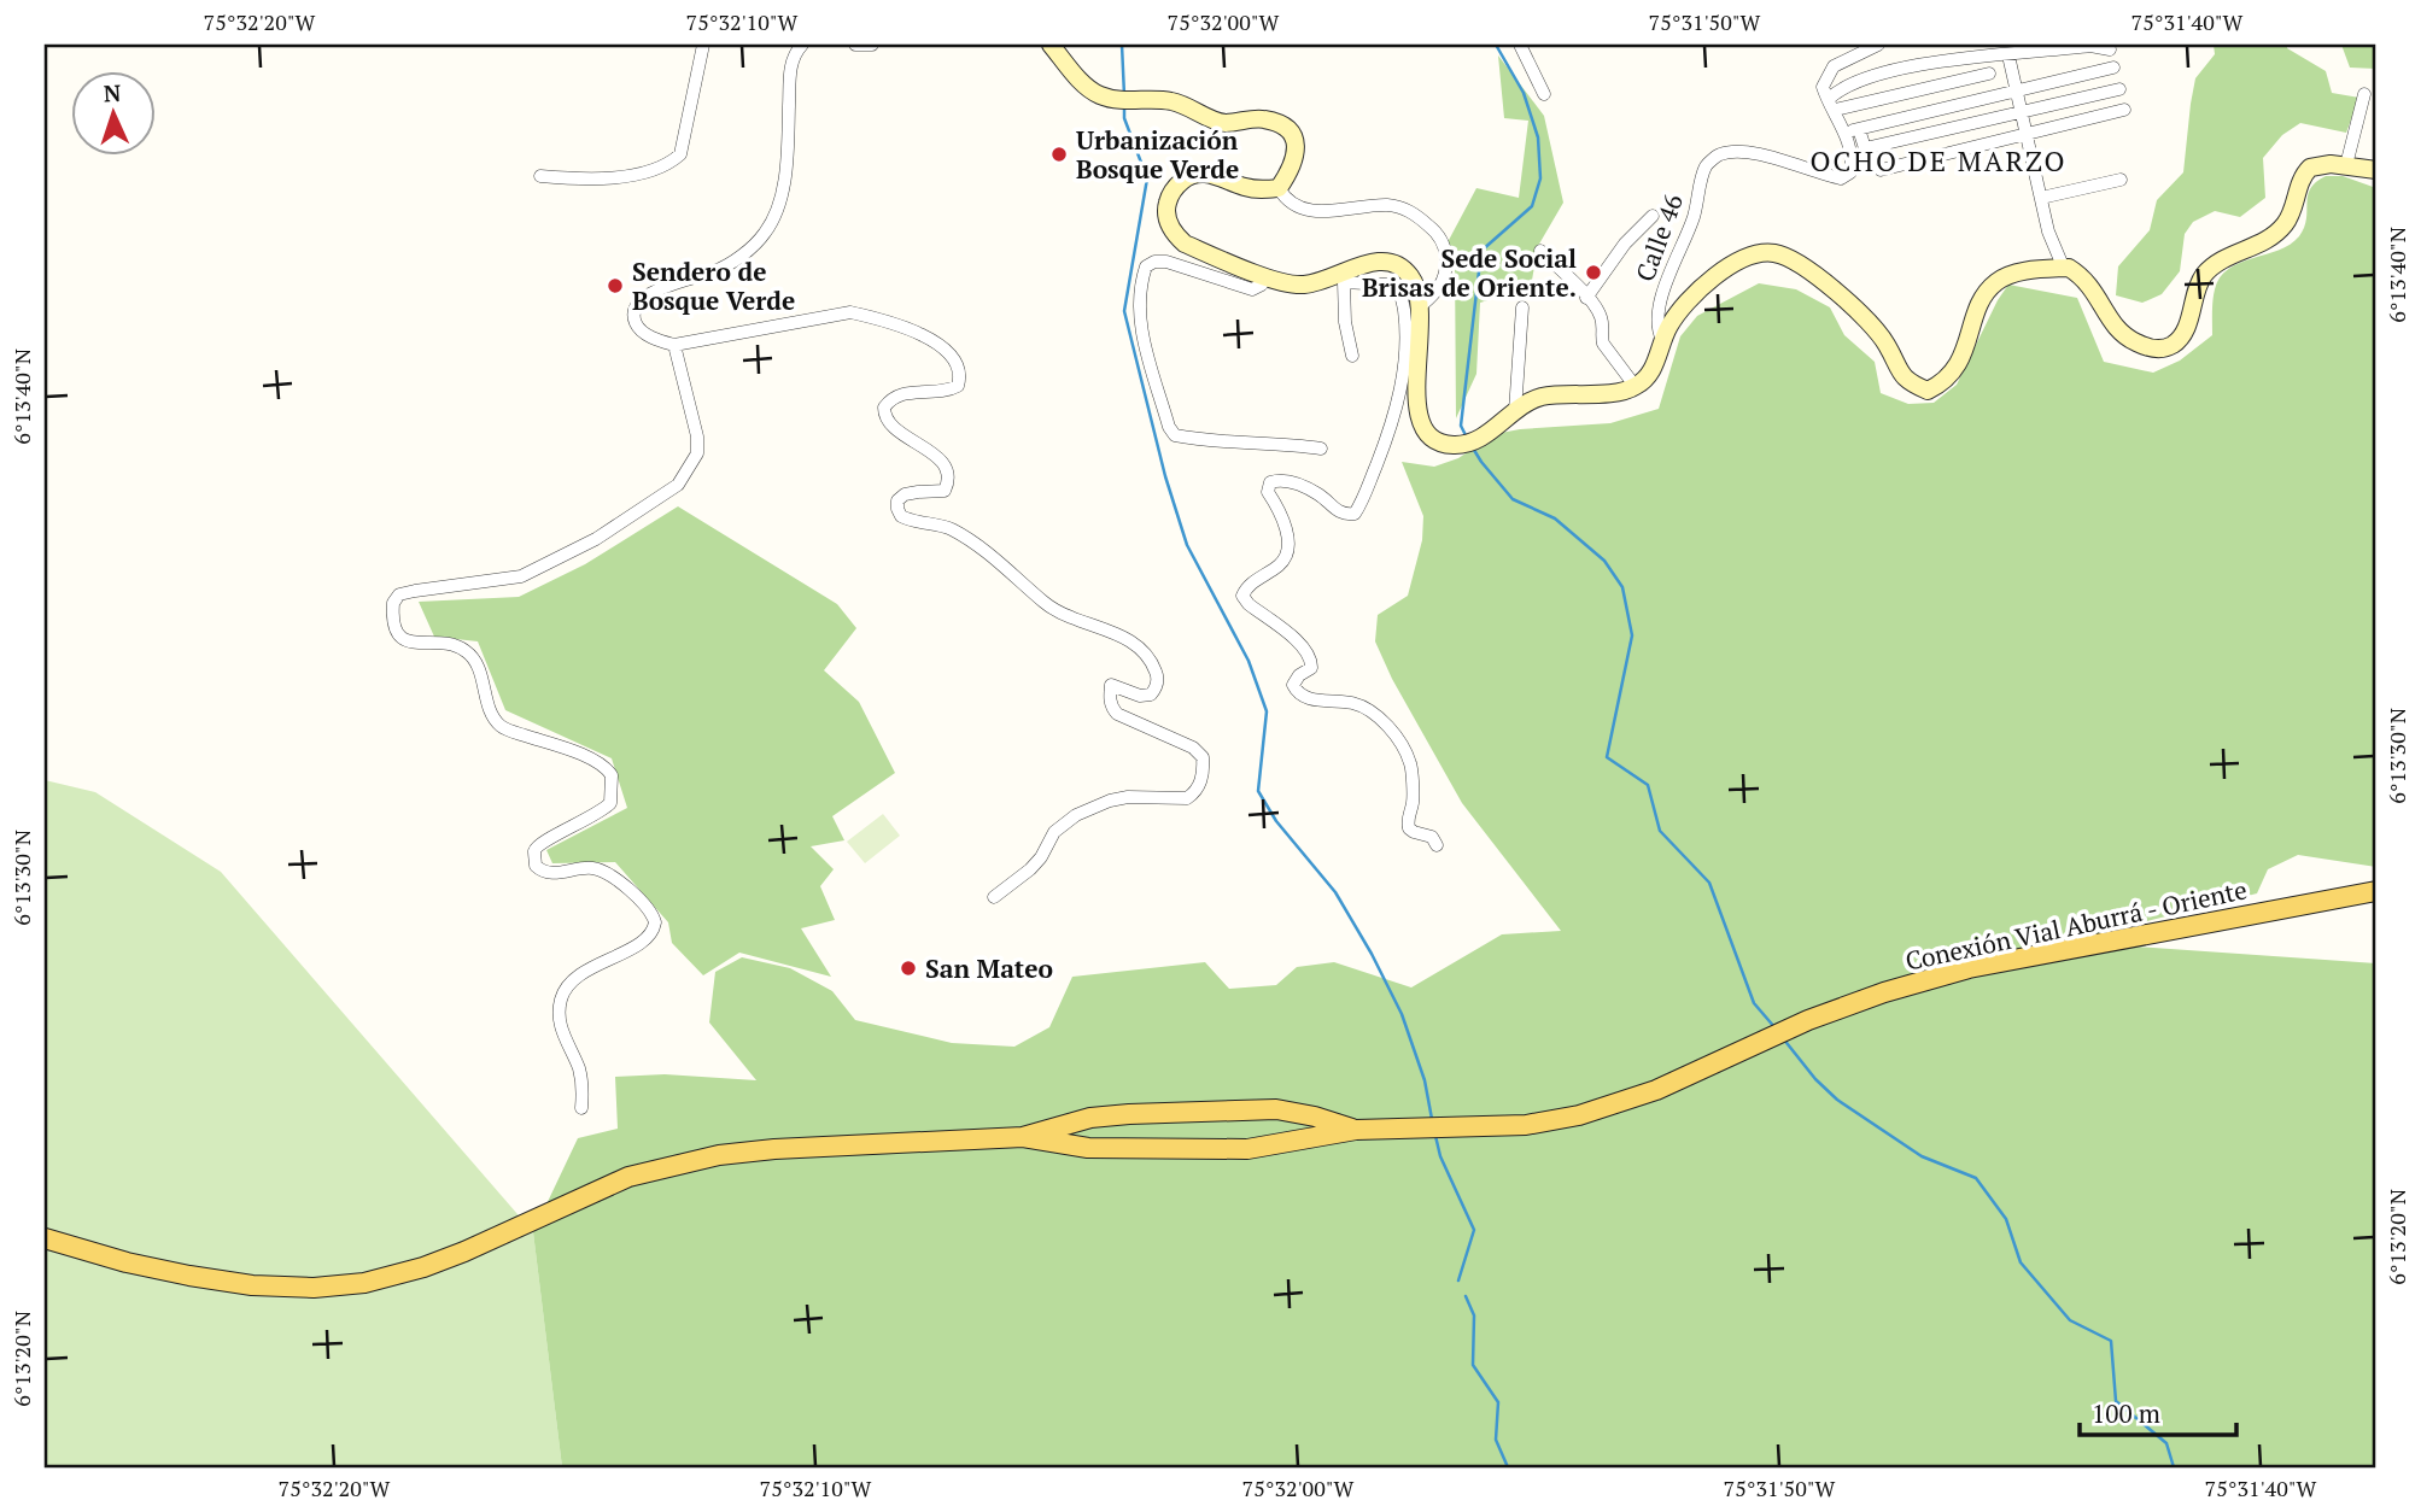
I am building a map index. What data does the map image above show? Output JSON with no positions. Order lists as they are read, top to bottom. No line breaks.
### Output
{"streets":{"main road":["Conexión Vial Aburrá - Oriente"],"street":["Calle 46"]},"districts":["OCHO DE MARZO"],"places":["Urbanización Bosque Verde","Sede Social Brisas de Oriente.","Sendero de Bosque Verde","San Mateo"],"scale_bar":"100 m","north":"top","coordinates":["75°32'20\"W","75°32'10\"W","75°32'00\"W","75°31'50\"W","75°31'40\"W","6°13'40\"N","6°13'30\"N","6°13'20\"N"]}
